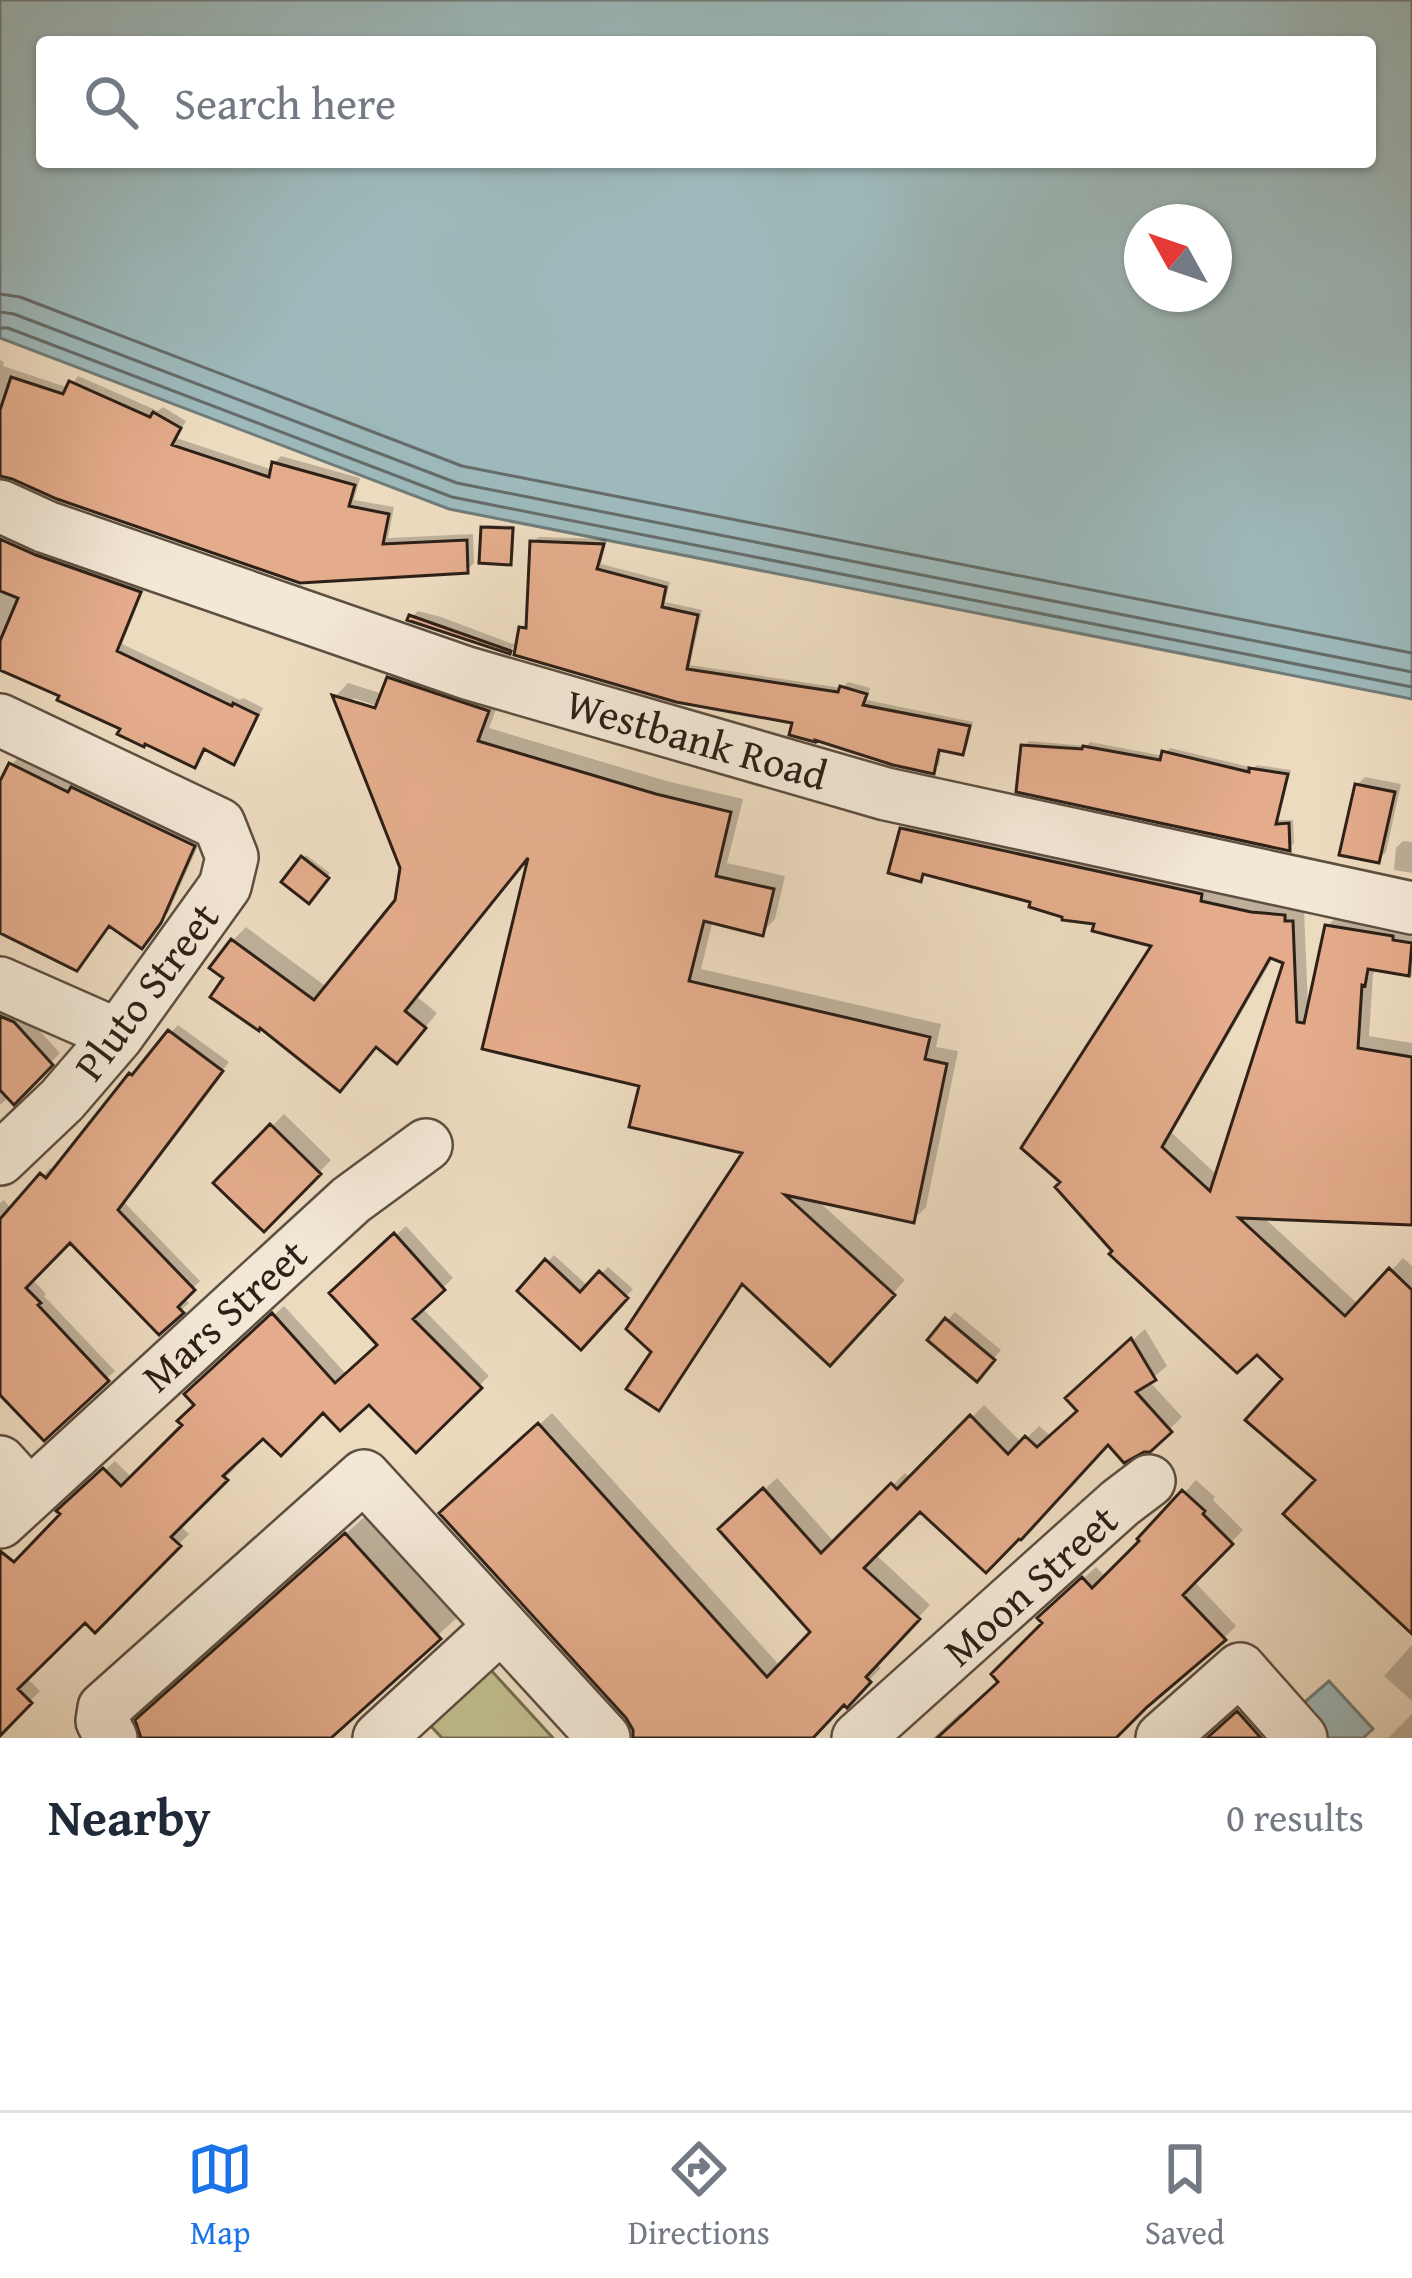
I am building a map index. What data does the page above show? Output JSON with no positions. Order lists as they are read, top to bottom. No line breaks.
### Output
{"streets":{"street":["Westbank Road","Pluto Street","Mars Street","Moon Street"]},"north":"top left","page":{"search":"Search here","heading":["Nearby","0 results"],"nav":["Map","Directions","Saved"]}}
